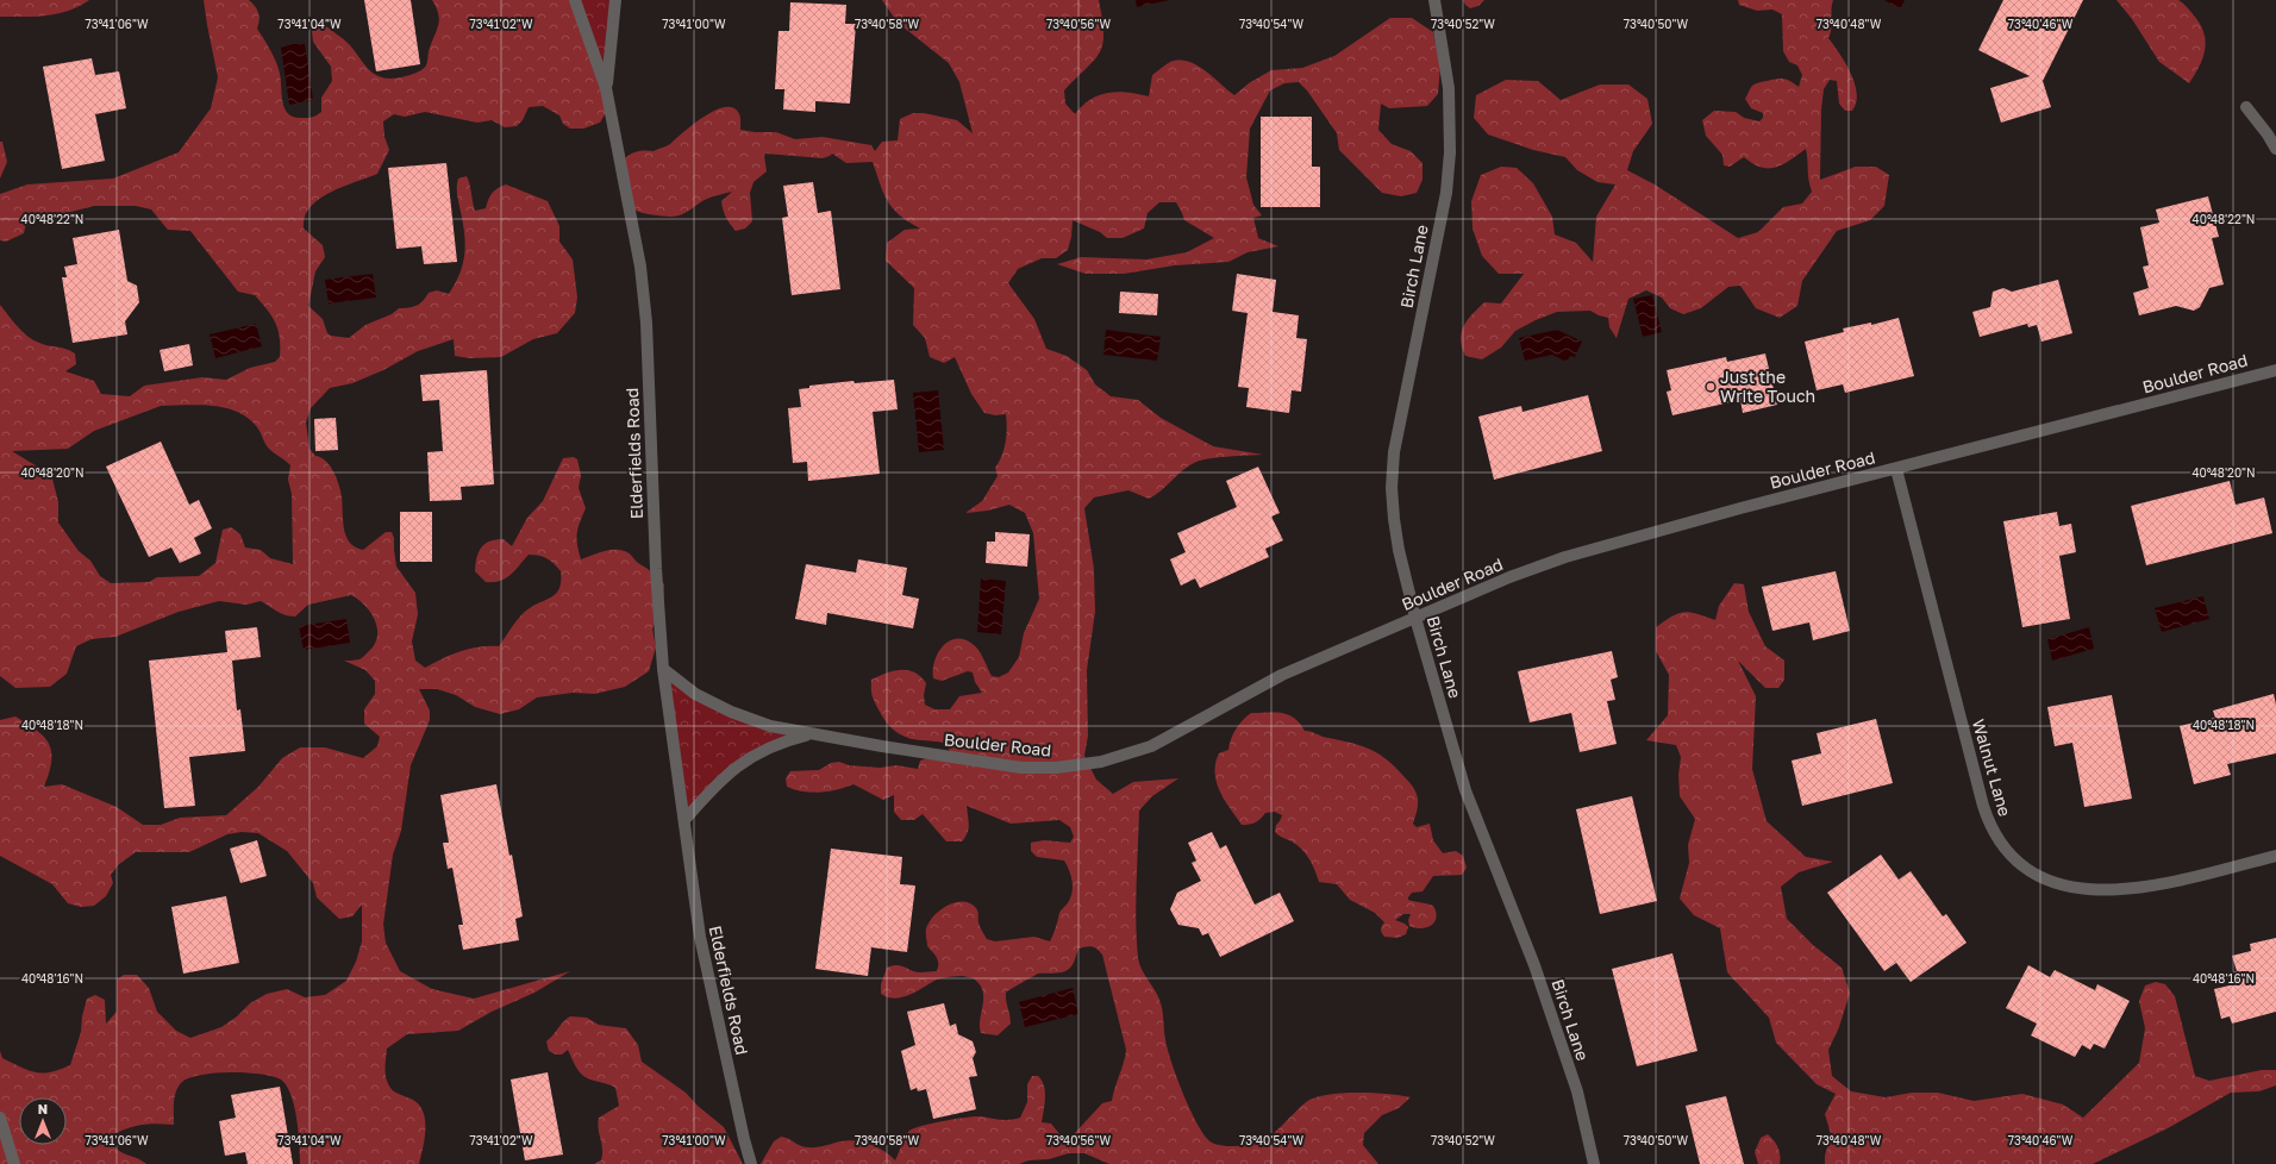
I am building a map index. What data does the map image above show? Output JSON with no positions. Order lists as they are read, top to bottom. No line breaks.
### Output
{"streets":{"street":["Birch Lane","Boulder Road","Elderfields Road","Walnut Lane"]},"crossings":[["Birch Lane","Boulder Road"],["Boulder Road","Elderfields Road"],["Boulder Road","Walnut Lane"]],"places":["Just the Write Touch"],"north":"top","coordinates":["73°41'06\"W","73°41'04\"W","73°41'02\"W","73°41'00\"W","73°40'58\"W","73°40'56\"W","73°40'54\"W","73°40'52\"W","73°40'50\"W","73°40'48\"W","73°40'46\"W","40°48'22\"N","40°48'20\"N","40°48'18\"N","40°48'16\"N"]}
